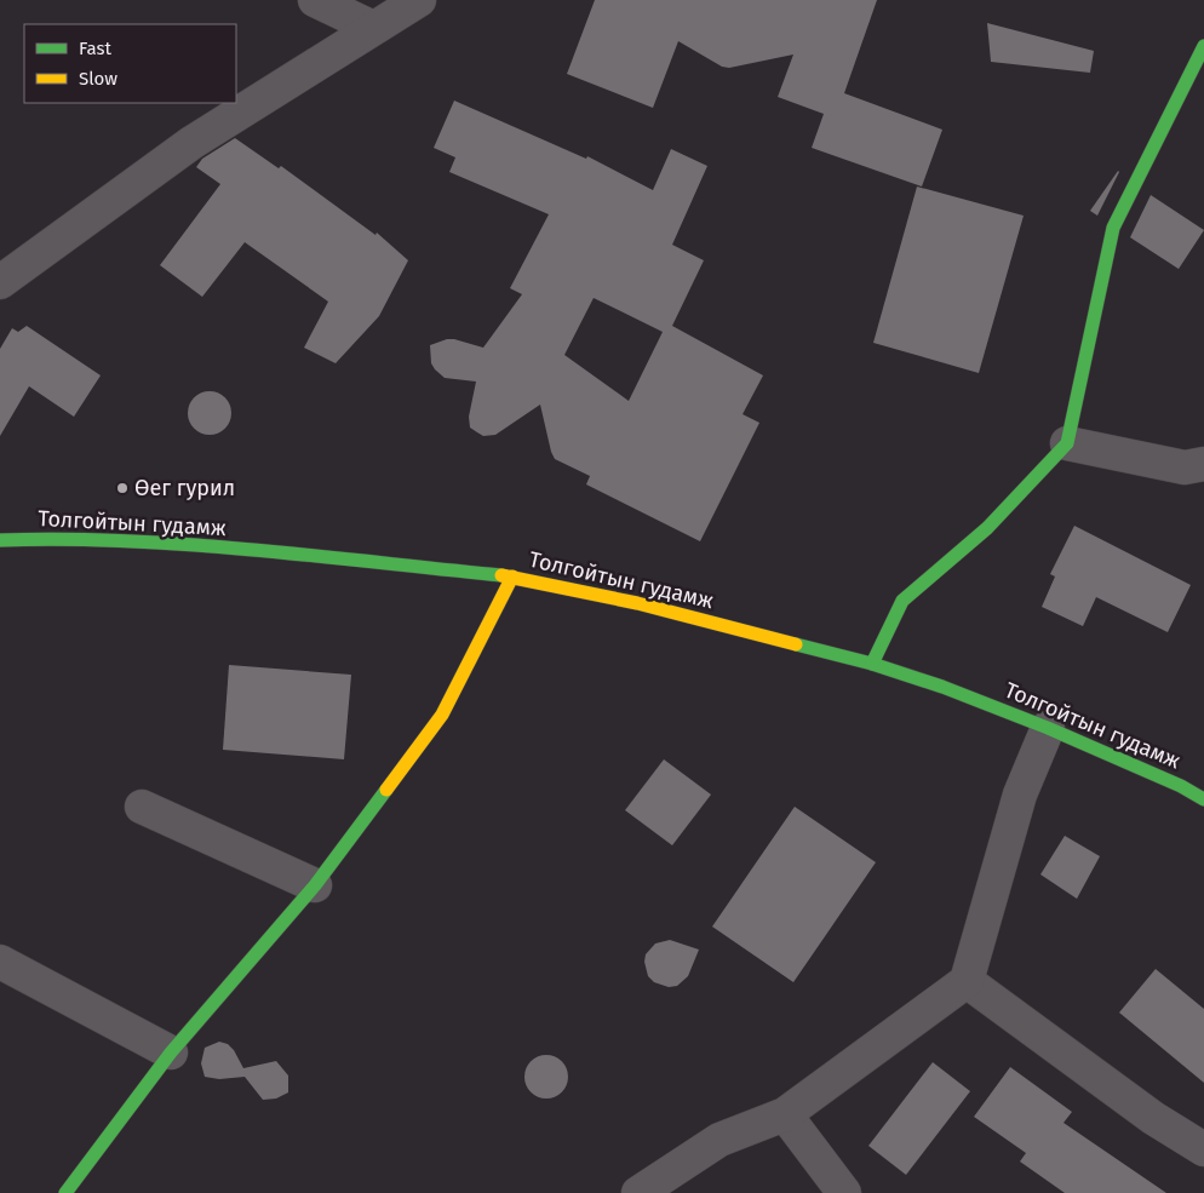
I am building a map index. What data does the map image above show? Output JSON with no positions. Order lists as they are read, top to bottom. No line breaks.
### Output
{"streets":{"street":["Толгойтын гудамж"]},"places":["Өег гурил"],"legend":["Fast","Slow"]}
